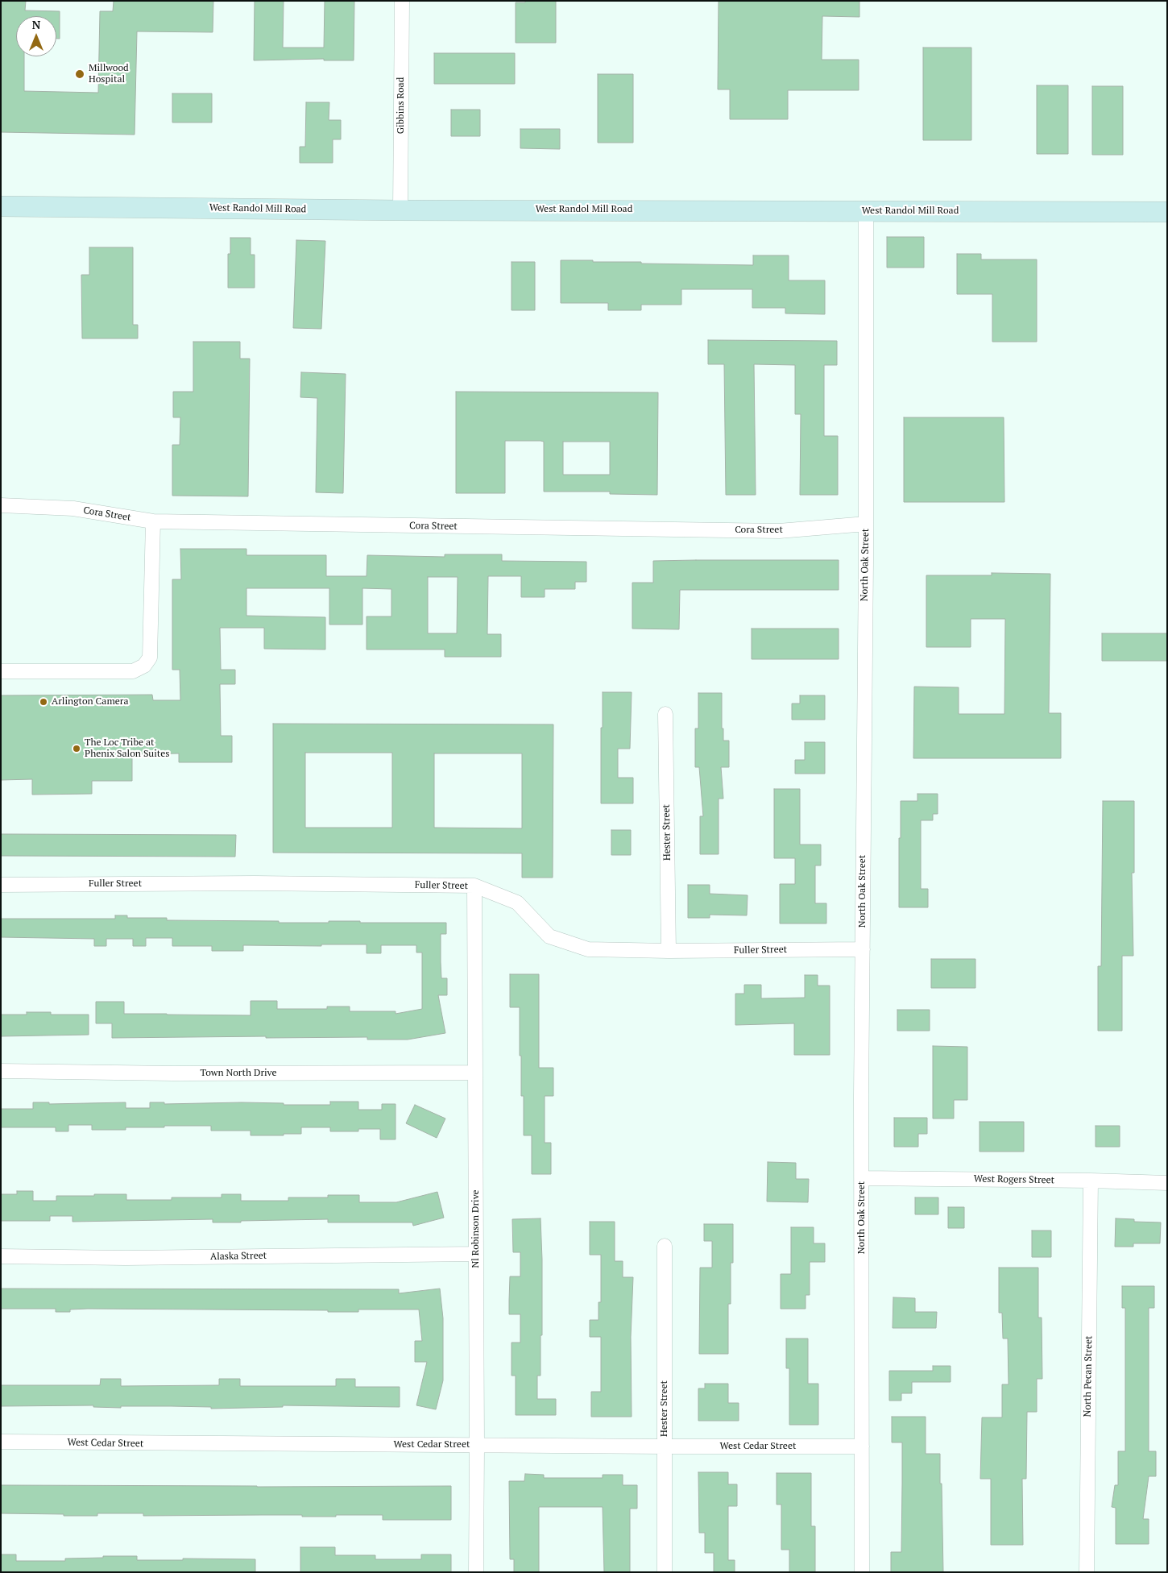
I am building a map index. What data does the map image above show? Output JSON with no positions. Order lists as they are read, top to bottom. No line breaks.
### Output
{"streets":{"main road":["West Randol Mill Road"],"street":["Gibbins Road","Cora Street","North Oak Street","Hester Street","Fuller Street","Town North Drive","West Rogers Street","Nl Robinson Drive","Alaska Street","North Pecan Street","West Cedar Street"]},"crossings":[["Gibbins Road","West Randol Mill Road"],["West Randol Mill Road","North Oak Street"],["Cora Street","North Oak Street"],["North Oak Street","Fuller Street"],["North Oak Street","West Rogers Street"],["North Oak Street","West Cedar Street"],["Hester Street","Fuller Street"],["Hester Street","West Cedar Street"],["Fuller Street","Nl Robinson Drive"],["Town North Drive","Nl Robinson Drive"],["West Rogers Street","North Pecan Street"],["Nl Robinson Drive","Alaska Street"],["Nl Robinson Drive","West Cedar Street"]],"places":["Millwood Hospital","Arlington Camera","The Loc Tribe at Phenix Salon Suites"],"north":"top"}
